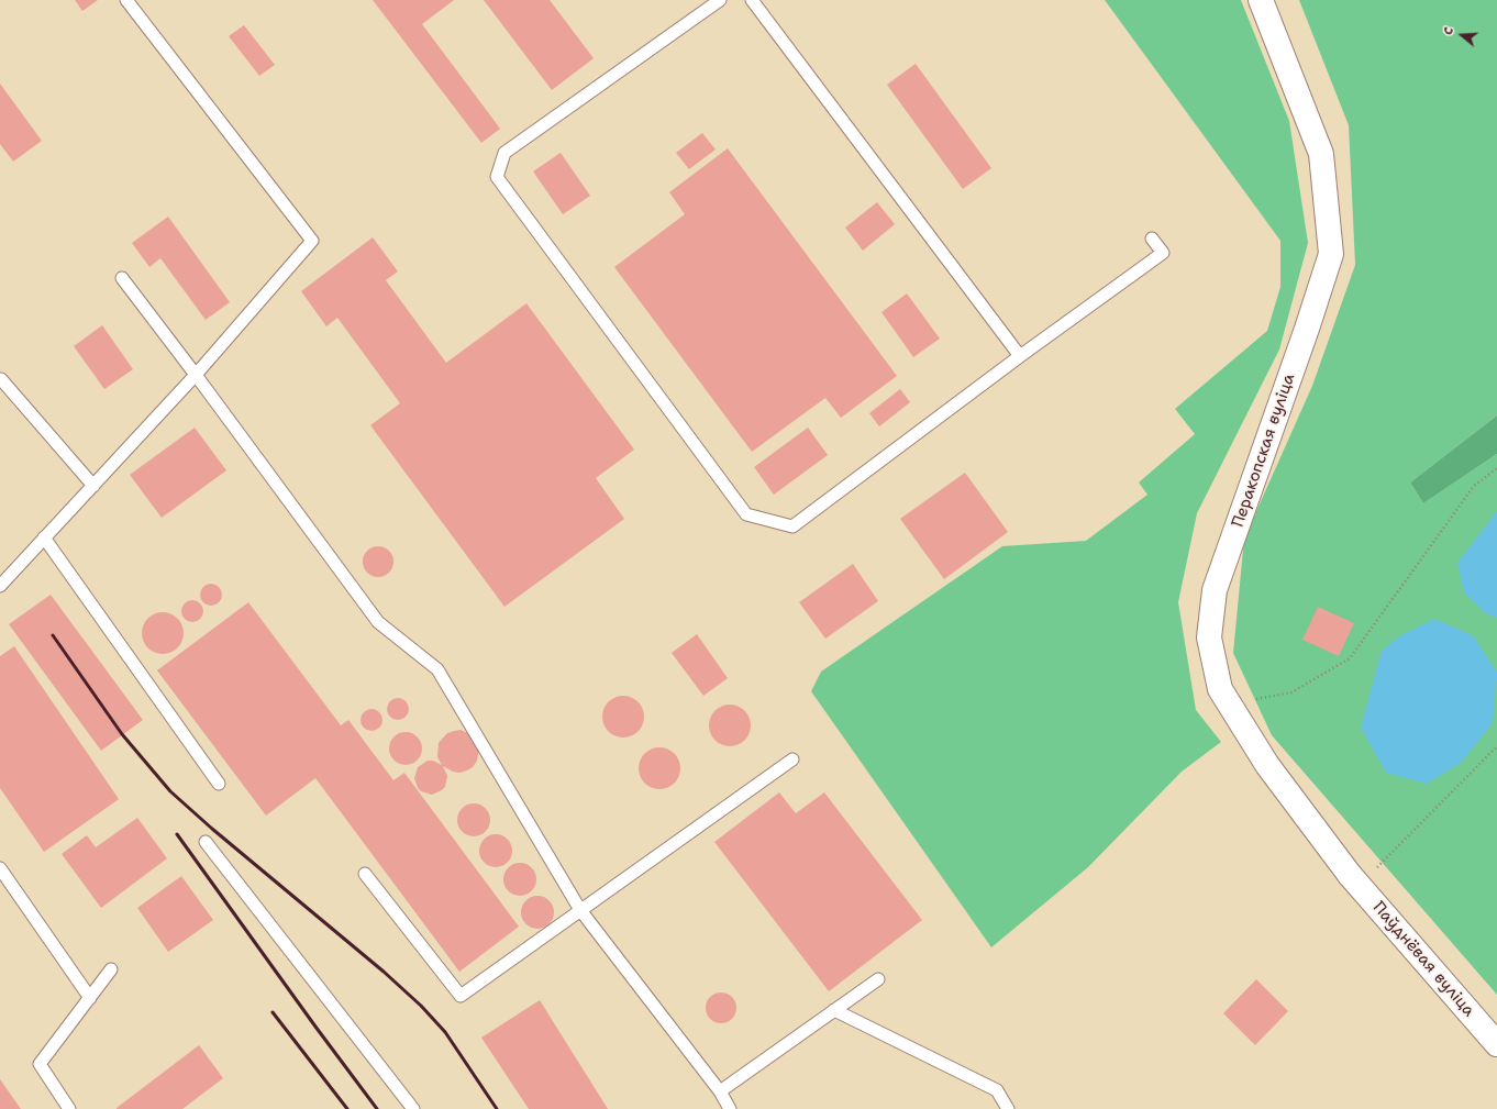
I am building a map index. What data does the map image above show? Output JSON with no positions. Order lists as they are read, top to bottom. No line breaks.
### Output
{"streets":{"street":["Перакопская вуліца","Паўднёвая вуліца"]},"crossings":[["Перакопская вуліца","Паўднёвая вуліца"]],"north":"left"}
